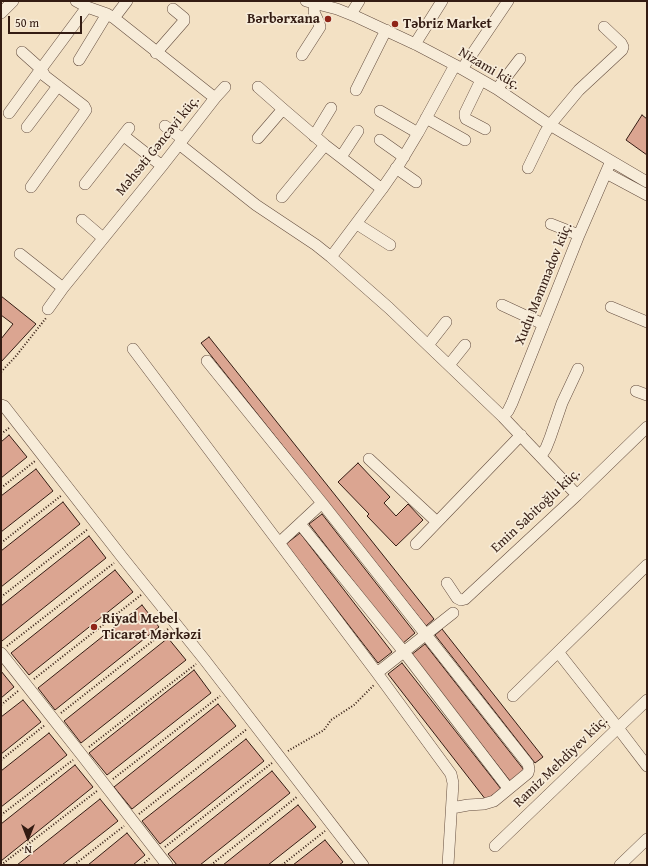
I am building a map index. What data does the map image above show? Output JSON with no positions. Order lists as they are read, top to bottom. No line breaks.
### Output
{"streets":{"street":["Nizami küç.","Məhsəti Gəncəvi küç.","Xudu Məmmədov küç.","Emin Sabitoğlu küç.","Ramiz Mehdiyev küç."]},"crossings":[["Nizami küç.","Xudu Məmmədov küç."]],"places":["Bərbərxana","Təbriz Market","Riyad Mebel Ticarət Mərkəzi"],"scale_bar":"50 m","north":"bottom"}
